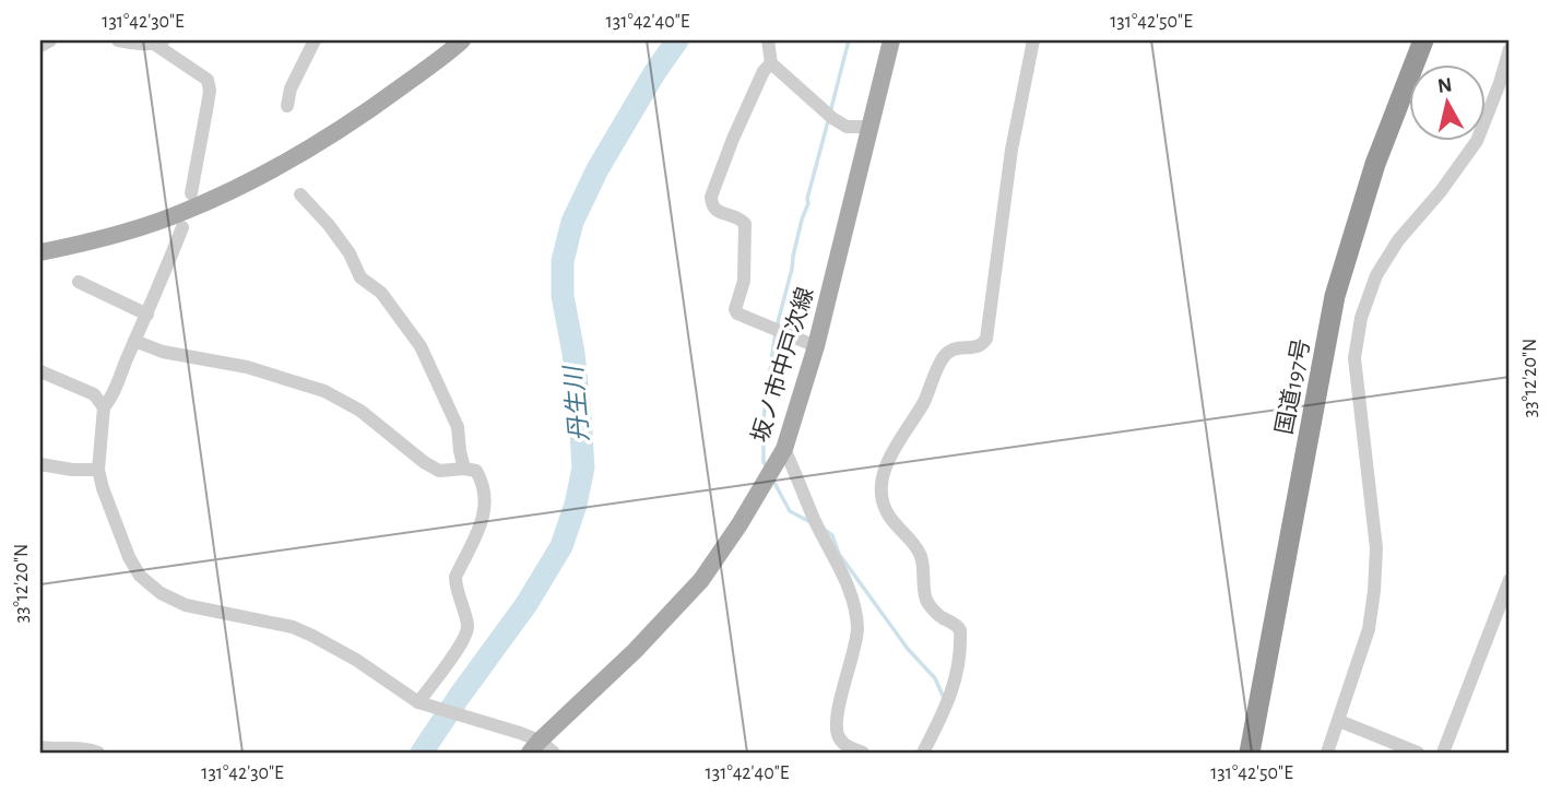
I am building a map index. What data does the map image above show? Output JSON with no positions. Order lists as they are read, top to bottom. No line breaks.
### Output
{"streets":{"highway":["国道197号"],"main road":["坂ノ市中戸次線"]},"water":["丹生川"],"north":"top","coordinates":["131°42'30\"E","131°42'40\"E","131°42'50\"E","33°12'20\"N"]}
